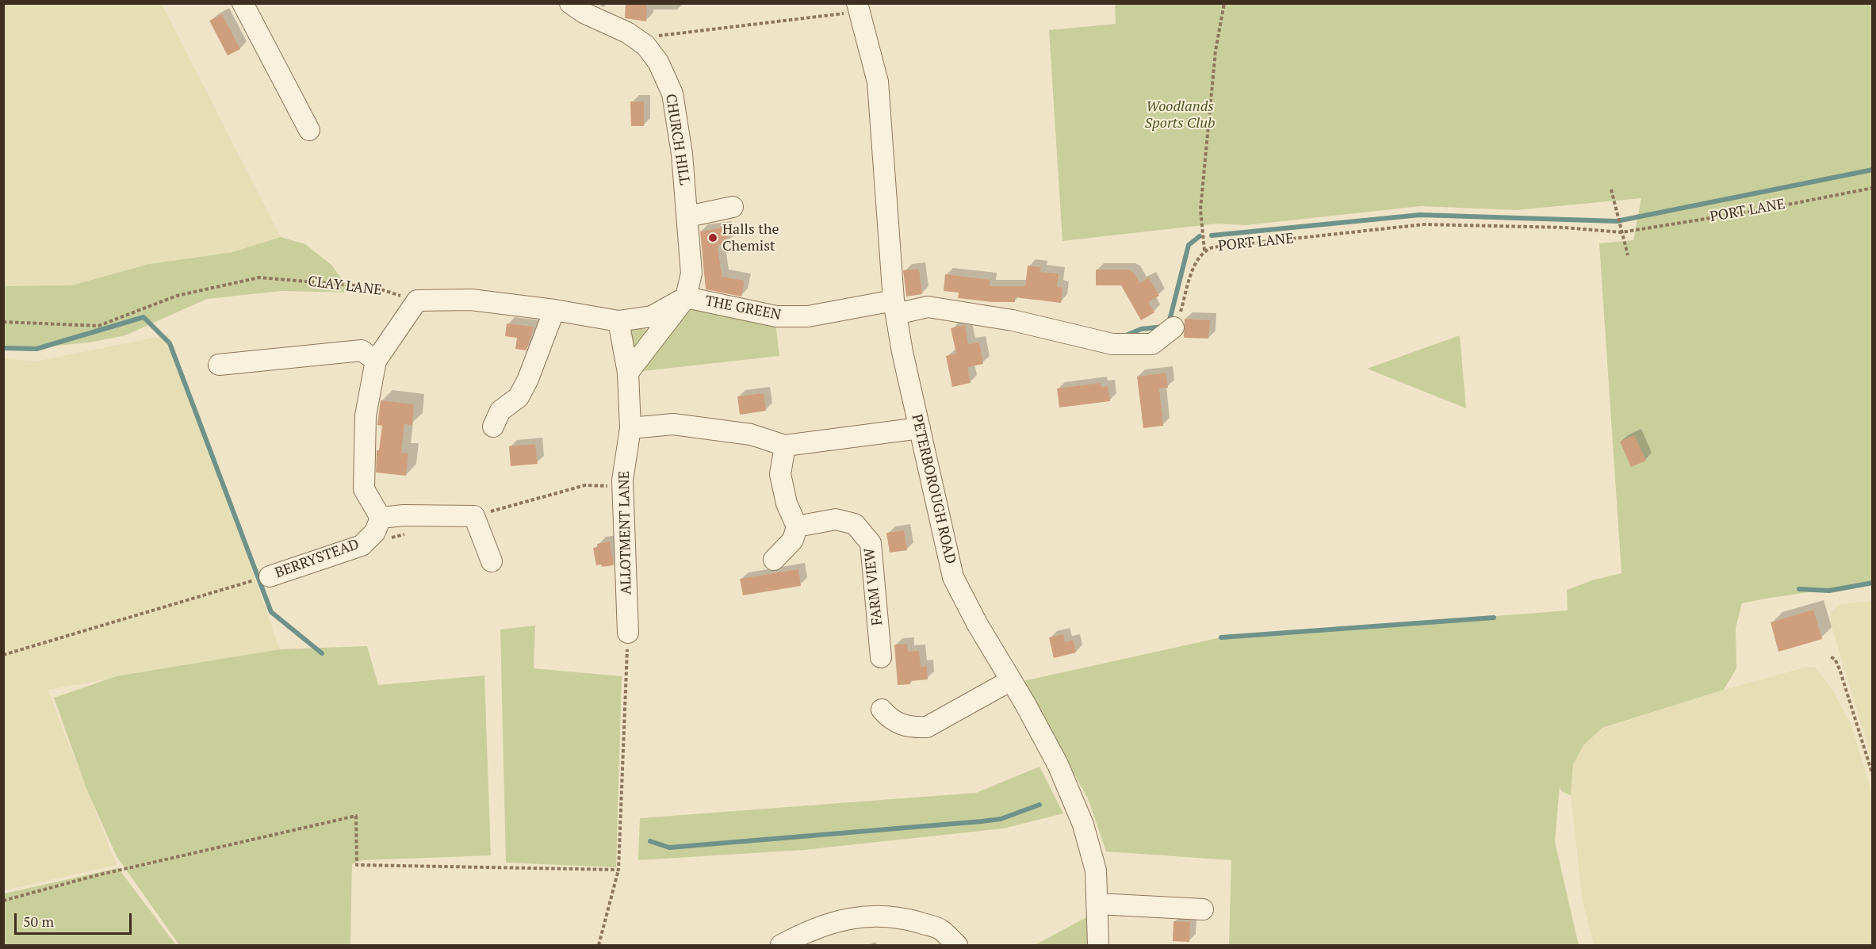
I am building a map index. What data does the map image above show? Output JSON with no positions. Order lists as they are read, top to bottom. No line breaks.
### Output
{"streets":{"street":["CHURCH HILL","THE GREEN","PETERBOROUGH ROAD","ALLOTMENT LANE","BERRYSTEAD","FARM VIEW"],"path":["PORT LANE","CLAY LANE"]},"crossings":[["CHURCH HILL","THE GREEN"],["THE GREEN","PETERBOROUGH ROAD"],["THE GREEN","ALLOTMENT LANE"]],"parks":["Woodlands Sports Club"],"places":["Halls the Chemist"],"scale_bar":"50 m"}
